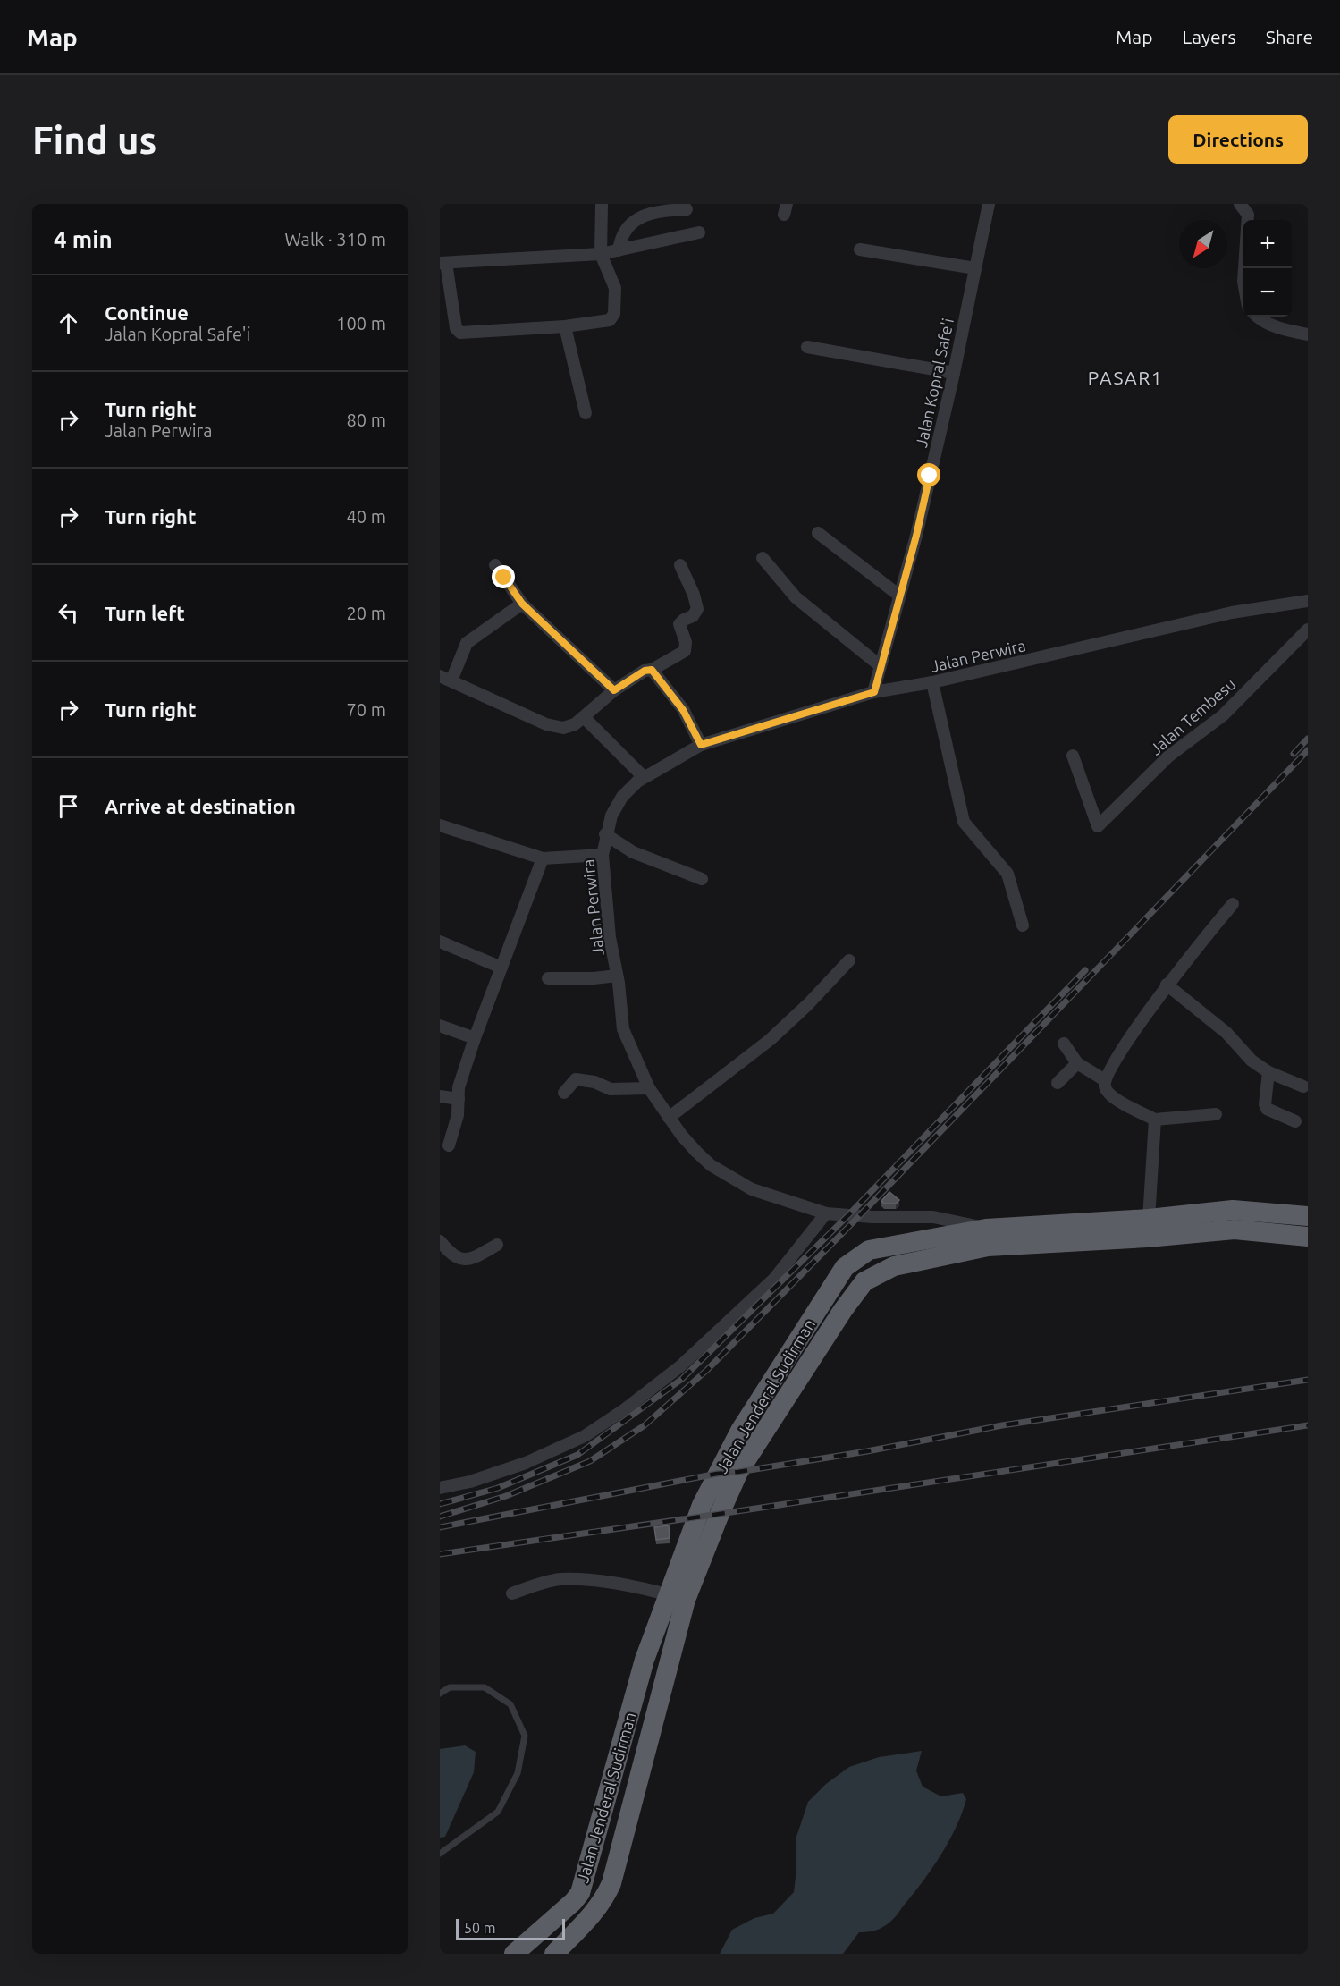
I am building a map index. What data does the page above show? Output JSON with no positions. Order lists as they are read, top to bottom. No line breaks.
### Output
{"streets":{"highway":["Jalan Jenderal Sudirman"],"street":["Jalan Kopral Safe'i","Jalan Perwira","Jalan Tembesu"]},"crossings":[["Jalan Kopral Safe'i","Jalan Perwira"],["Jalan Perwira","Jalan Jenderal Sudirman"]],"districts":["PASAR1"],"scale_bar":"50 m","north":"bottom left","page":{"header":"Map","nav":["Map","Layers","Share"],"buttons":"Directions","title":"Find us","heading":["4 min","Walk · 310 m"],"map_buttons":["+","−"],"list":[["Continue","Jalan Kopral Safe'i","100 m"],["Turn right","Jalan Perwira","80 m"],["Turn right","40 m"],["Turn left","20 m"],["Turn right","70 m"],"Arrive at destination"],"scale":"50 m"}}
